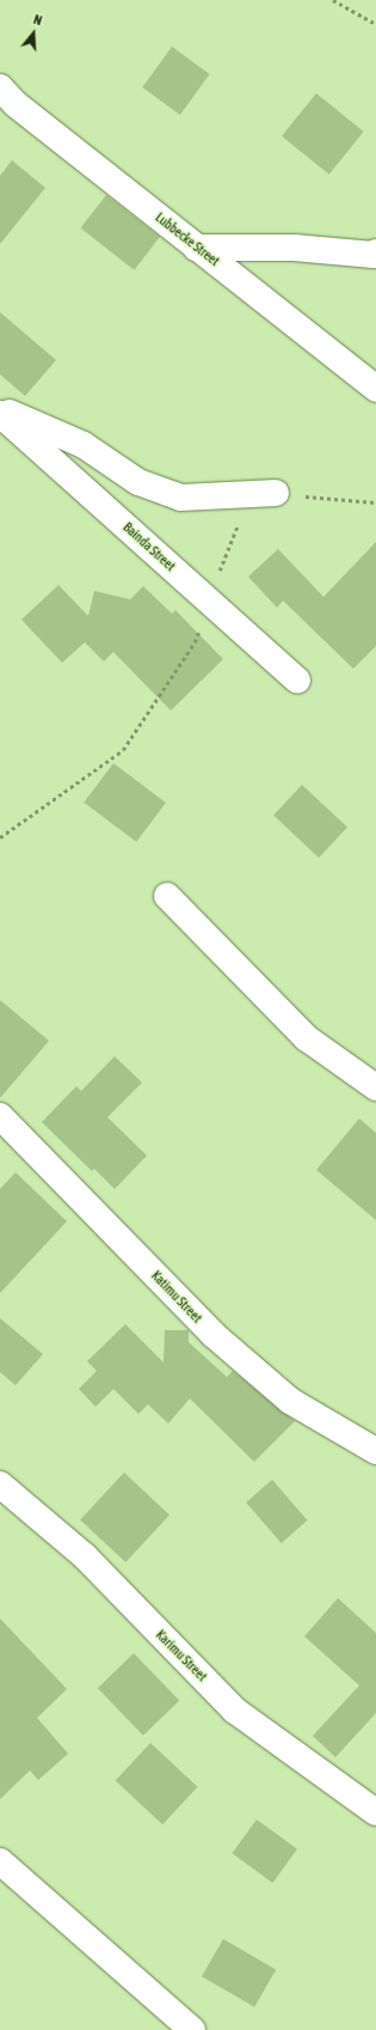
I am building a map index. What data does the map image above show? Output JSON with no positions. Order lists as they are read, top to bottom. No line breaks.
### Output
{"streets":{"street":["Lubbecke Street","Bainda Street","Katimu Street","Karimu Street"]},"north":"top"}
